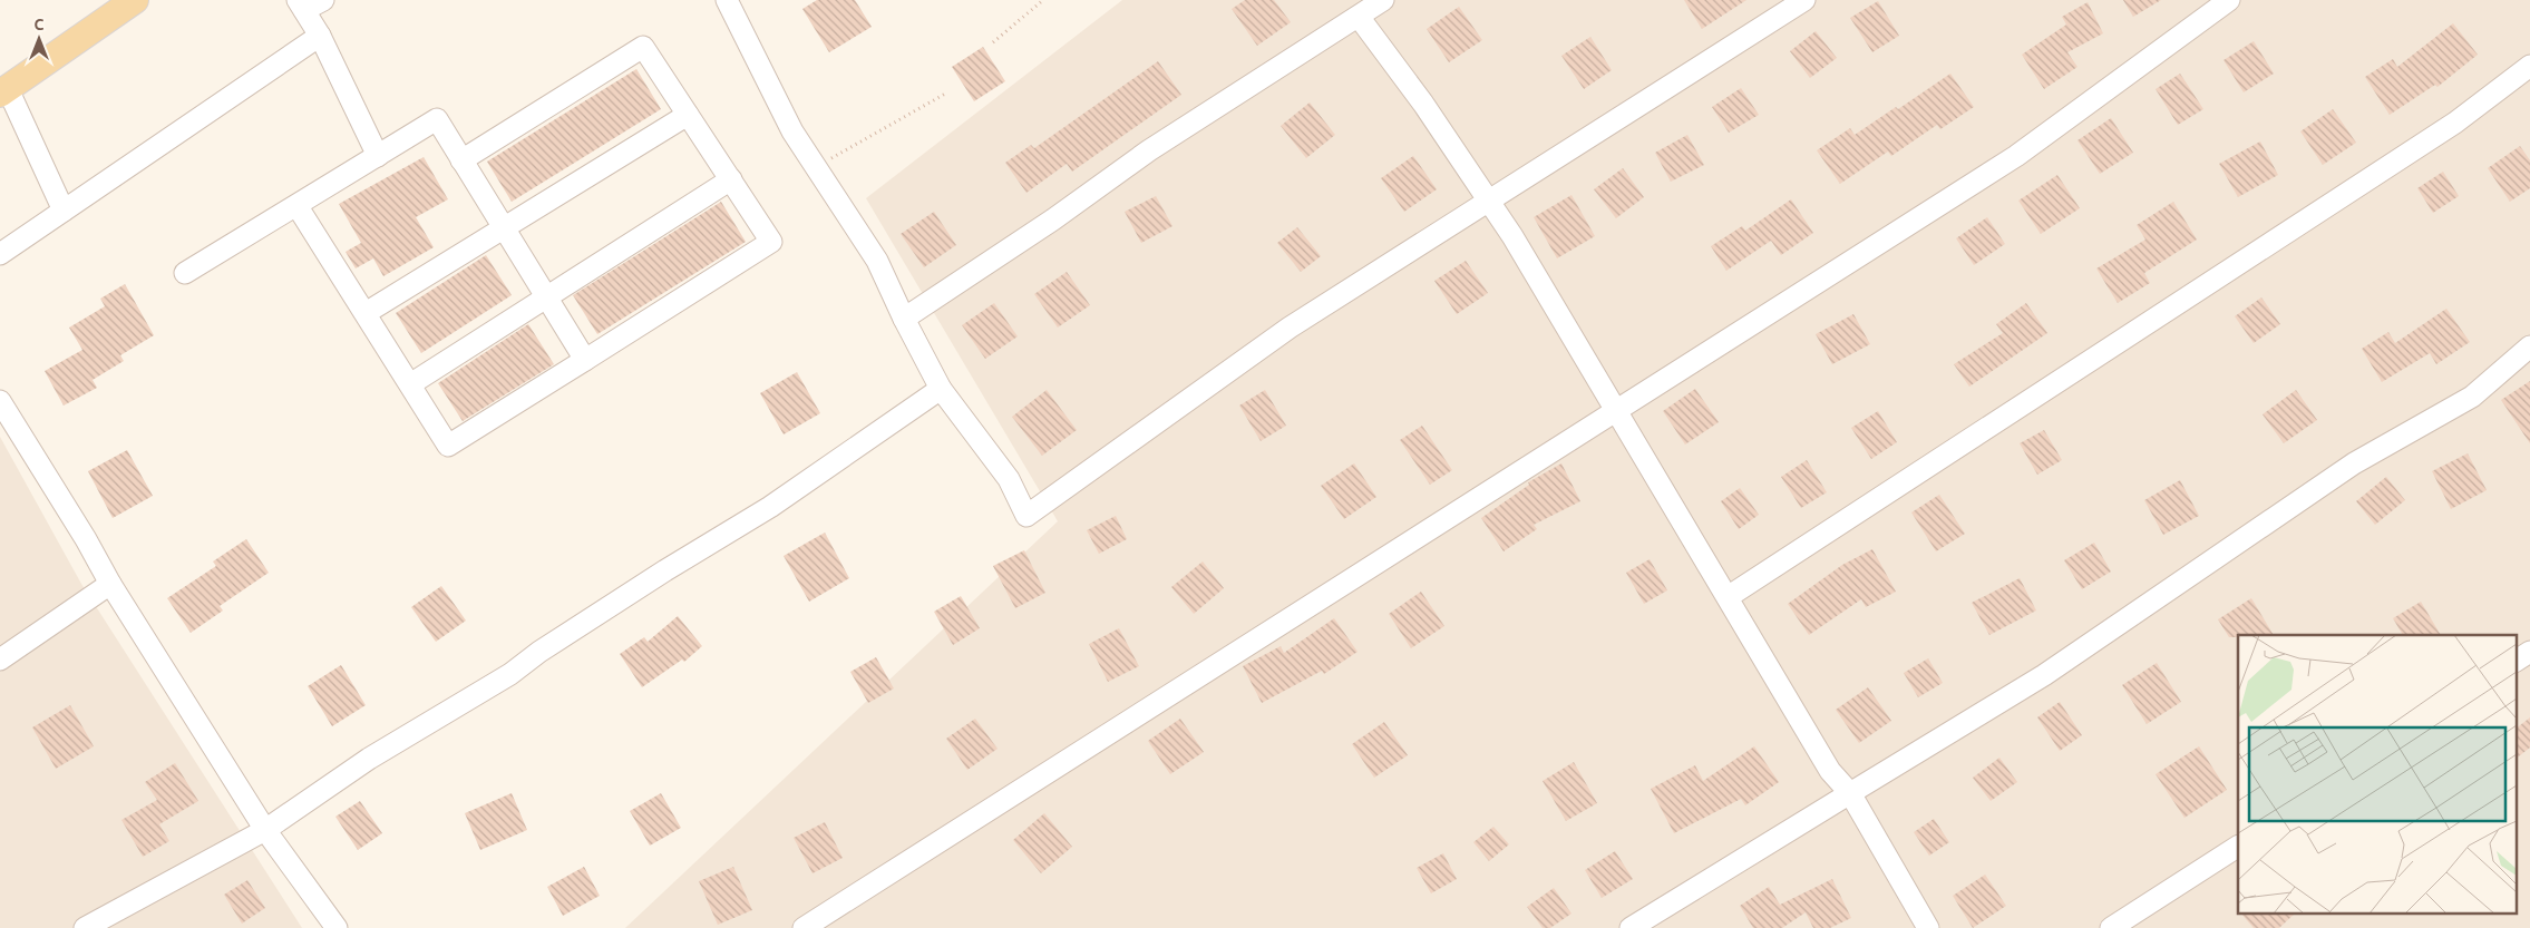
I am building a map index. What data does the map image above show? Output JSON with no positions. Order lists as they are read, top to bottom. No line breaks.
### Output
{"north":"top"}
